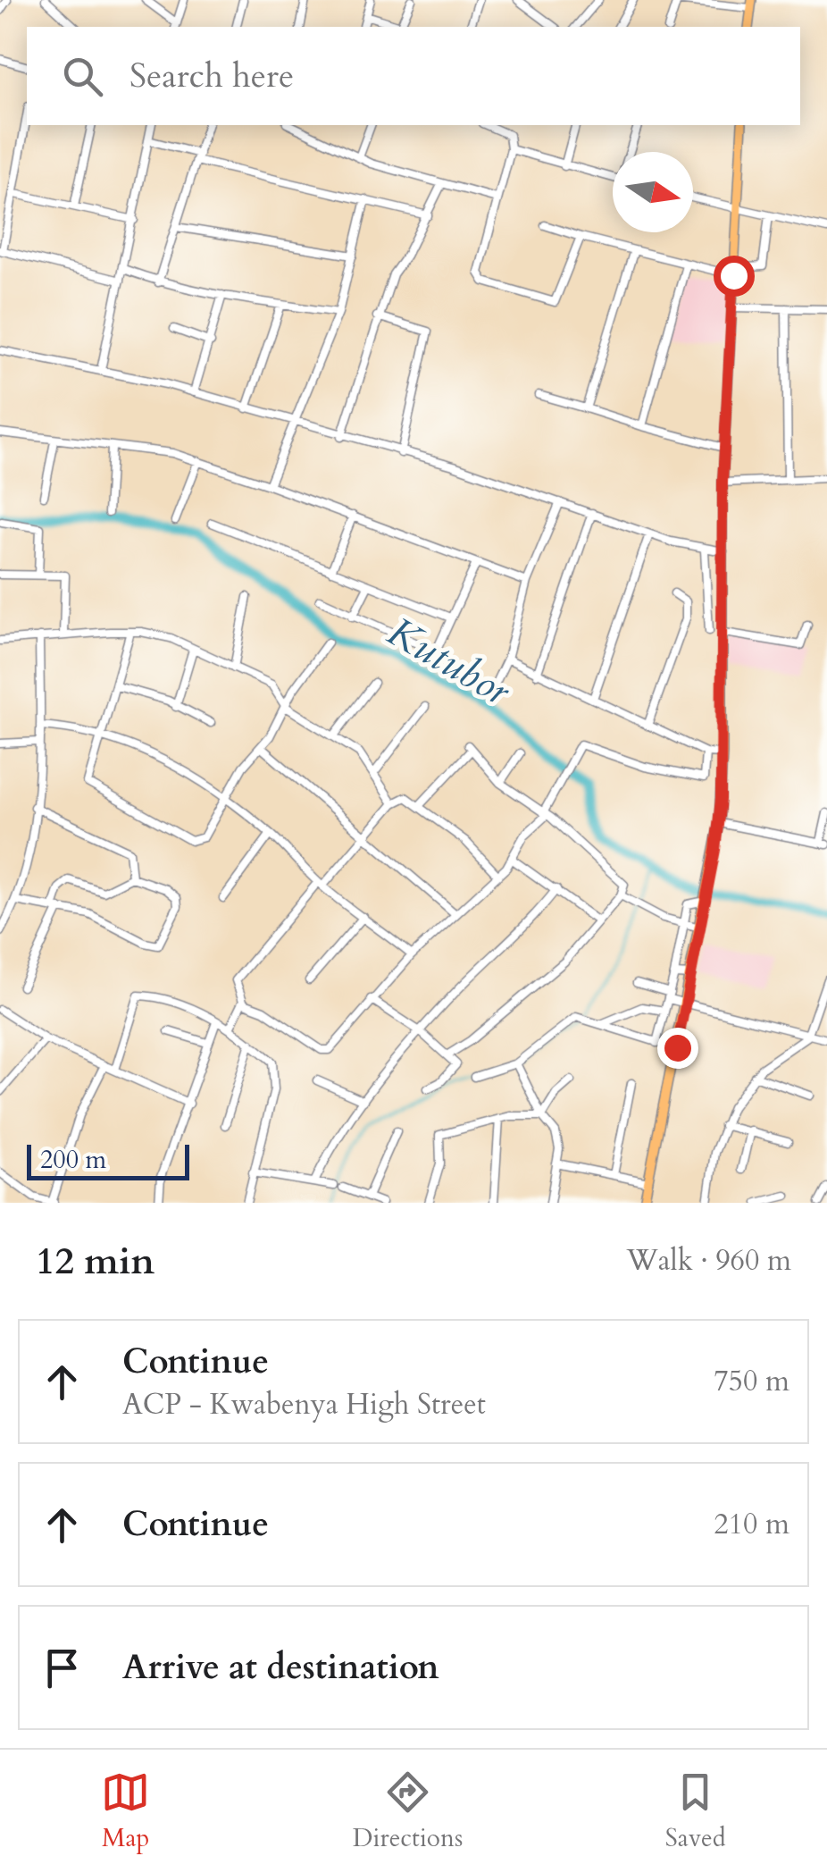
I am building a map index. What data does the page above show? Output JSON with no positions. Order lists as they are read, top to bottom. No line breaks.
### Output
{"water":["Kutubor"],"scale_bar":"200 m","north":"right","page":{"search":"Search here","scale":"200 m","heading":["12 min","Walk · 960 m"],"list":[["Continue","ACP - Kwabenya High Street","750 m"],["Continue","210 m"],"Arrive at destination"],"nav":["Map","Directions","Saved"]}}
